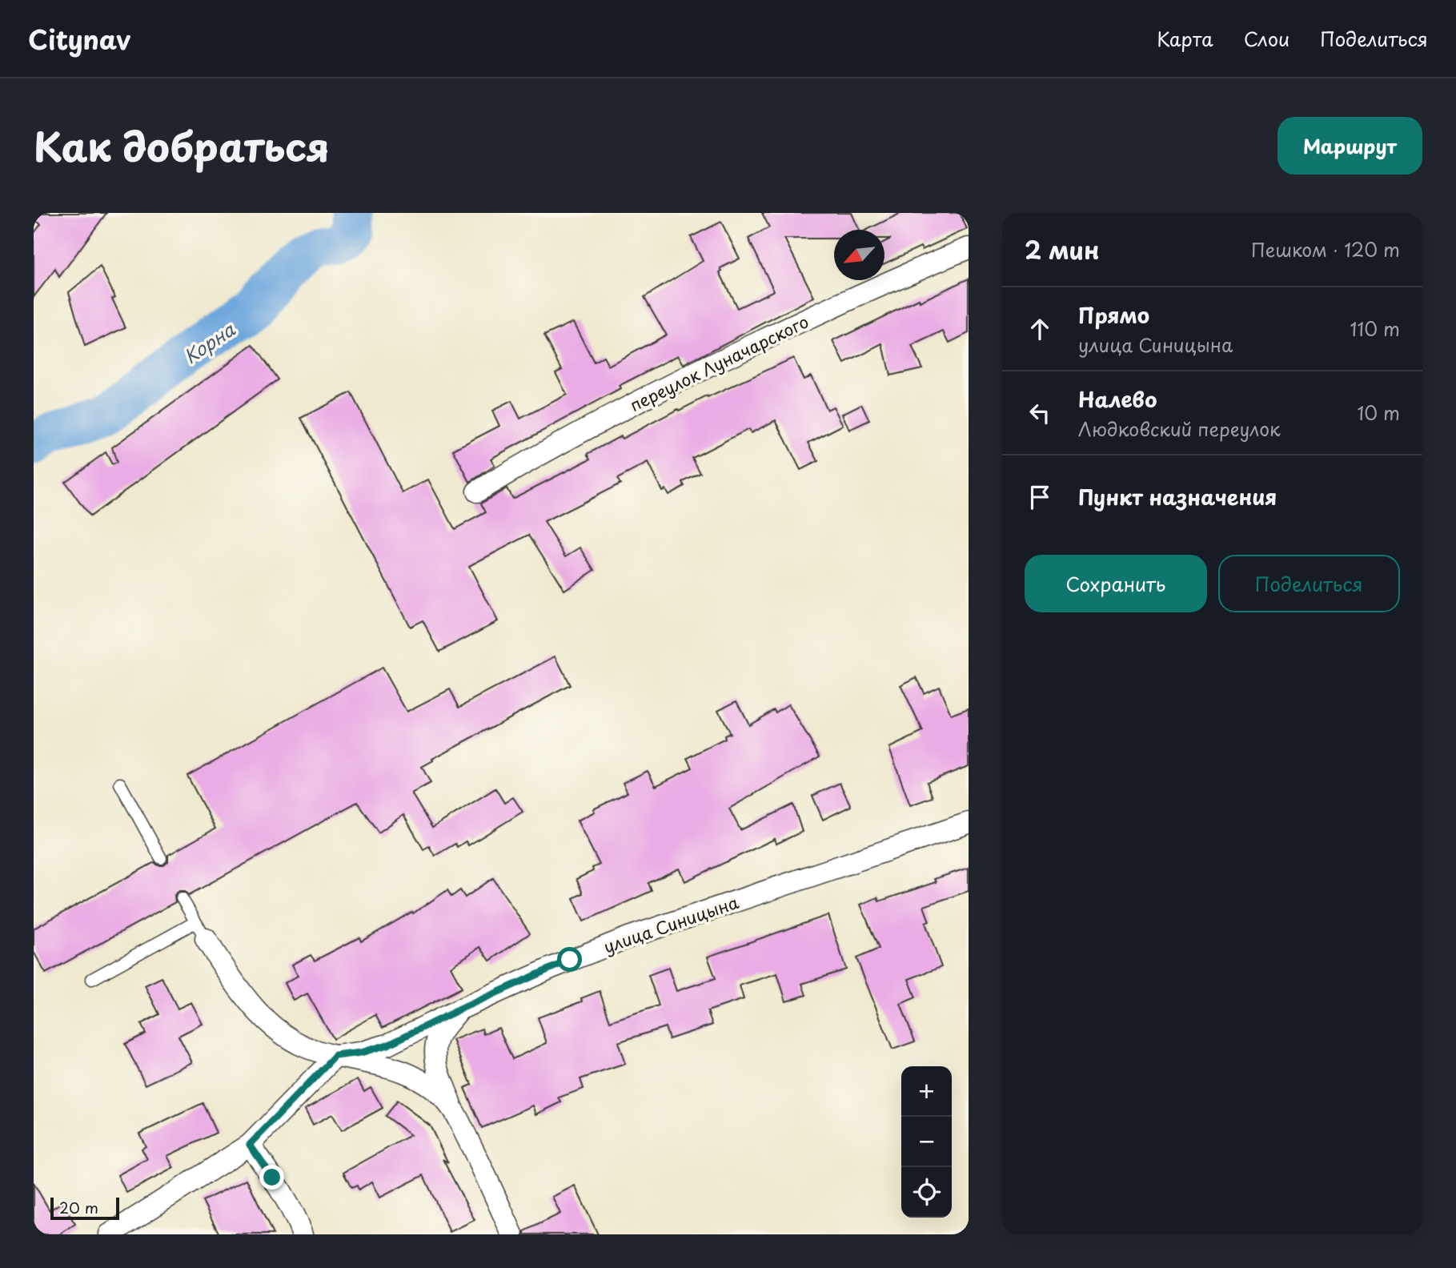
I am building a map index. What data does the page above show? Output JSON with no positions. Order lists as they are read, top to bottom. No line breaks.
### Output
{"streets":{"street":["переулок Луначарского","улица Синицына"]},"water":["Корна"],"scale_bar":"20 m","north":"bottom left","page":{"header":"Citynav","nav":["Карта","Слои","Поделиться"],"title":"Как добраться","buttons":["Маршрут",["Сохранить","Поделиться"]],"heading":["2 мин","Пешком · 120 m"],"list":[["Прямо","улица Синицына","110 m"],["Налево","Людковский переулок","10 m"],"Пункт назначения"],"map_buttons":["+","−"],"scale":"20 m"}}
